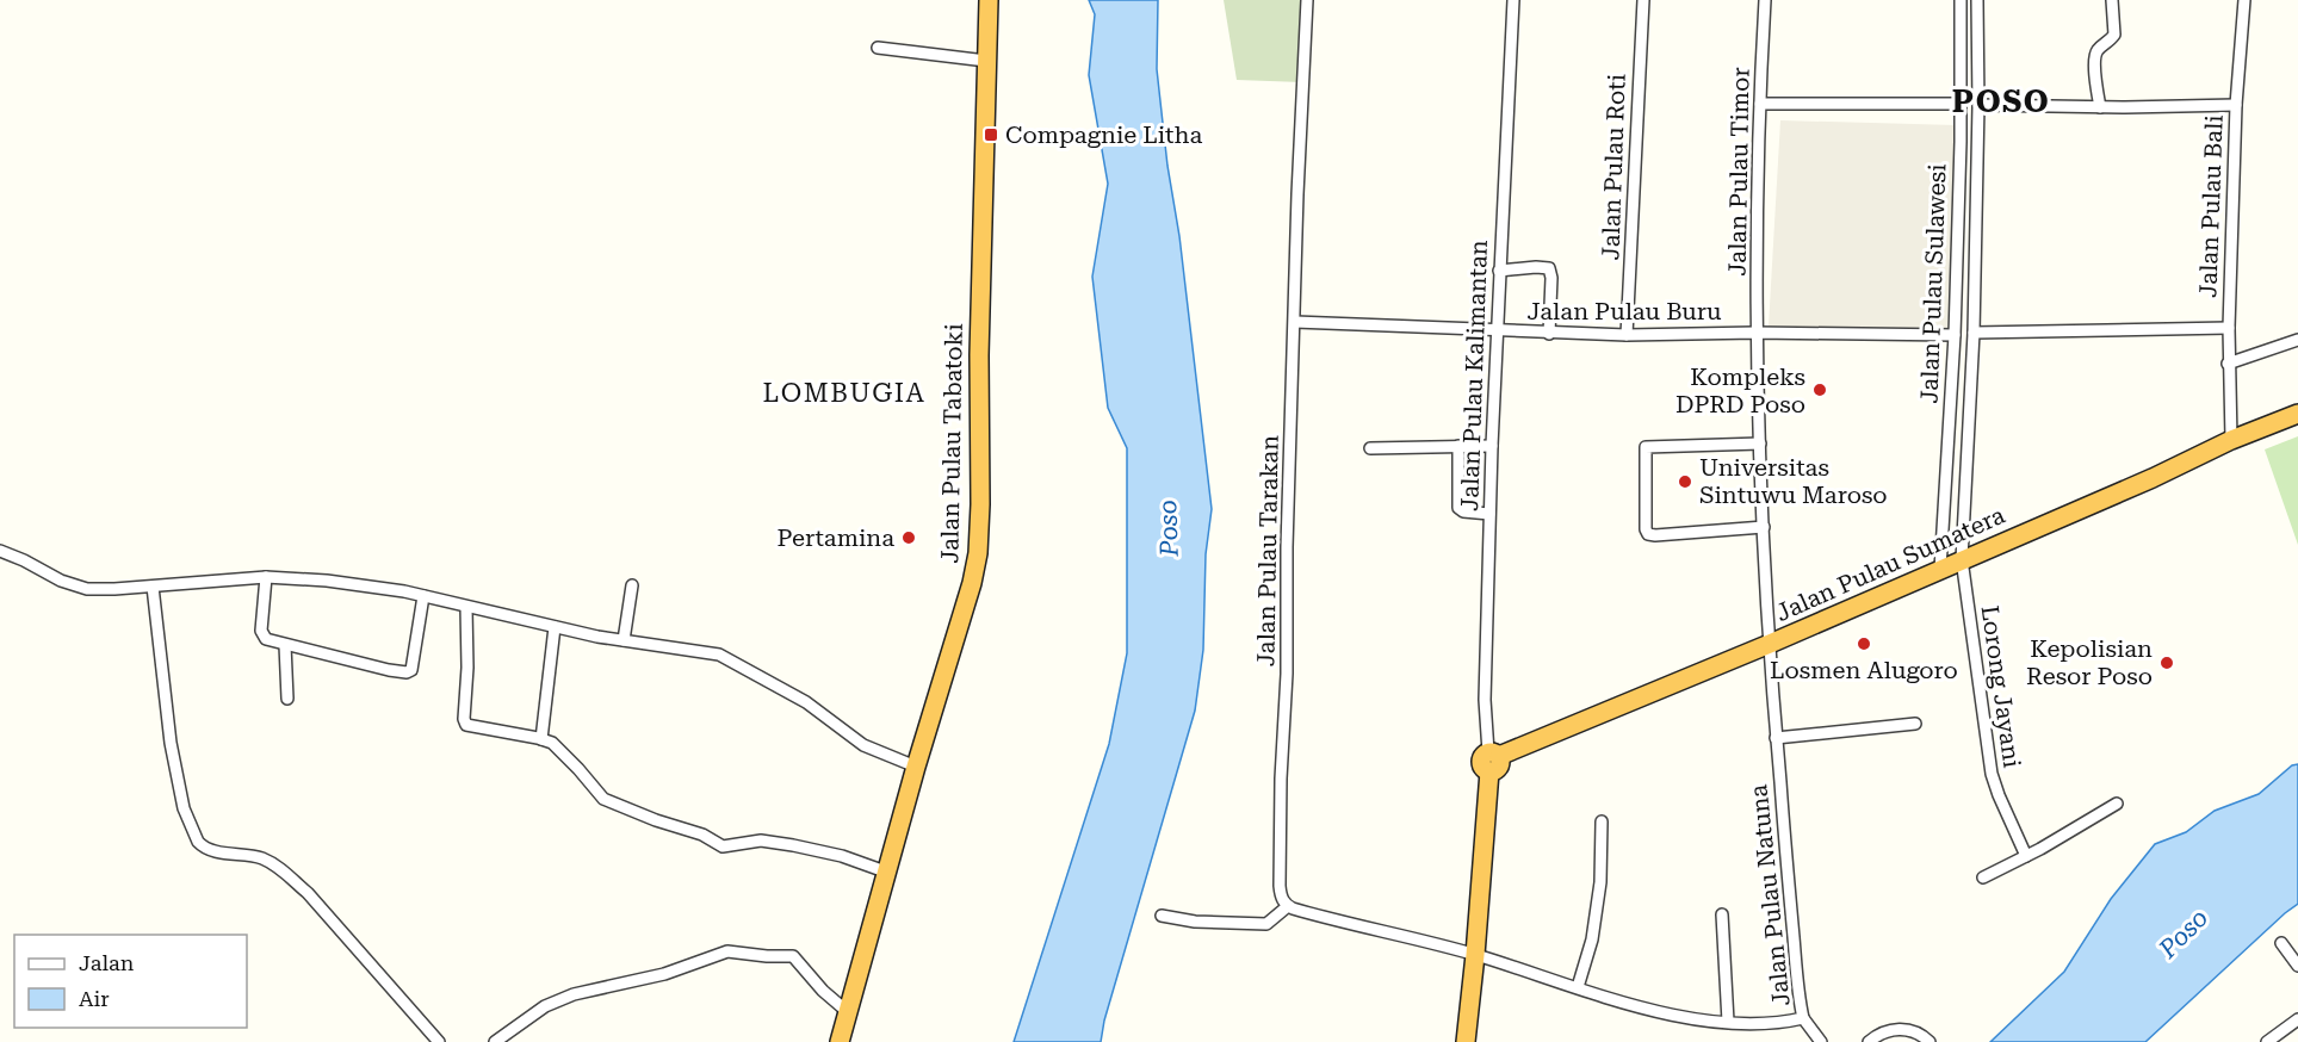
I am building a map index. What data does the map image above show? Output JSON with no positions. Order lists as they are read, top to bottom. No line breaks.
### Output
{"streets":{"highway":["Jalan Pulau Tabatoki","Jalan Pulau Sumatera"],"street":["Jalan Pulau Roti","Jalan Pulau Timor","Jalan Pulau Bali","Jalan Pulau Sulawesi","Jalan Pulau Buru","Jalan Pulau Kalimantan","Jalan Pulau Tarakan","Lorong Jayani","Jalan Pulau Natuna"]},"crossings":[["Jalan Pulau Roti","Jalan Pulau Buru"],["Jalan Pulau Timor","Jalan Pulau Buru"],["Jalan Pulau Timor","Jalan Pulau Sumatera"],["Jalan Pulau Timor","Jalan Pulau Natuna"],["Jalan Pulau Bali","Jalan Pulau Sumatera"],["Jalan Pulau Sulawesi","Jalan Pulau Buru"],["Jalan Pulau Sulawesi","Jalan Pulau Sumatera"],["Jalan Pulau Sulawesi","Lorong Jayani"],["Jalan Pulau Buru","Jalan Pulau Kalimantan"],["Jalan Pulau Buru","Jalan Pulau Tarakan"],["Jalan Pulau Kalimantan","Jalan Pulau Sumatera"],["Jalan Pulau Sumatera","Lorong Jayani"],["Jalan Pulau Sumatera","Jalan Pulau Natuna"]],"districts":["POSO","LOMBUGIA"],"water":["Poso"],"places":{"transit":["Compagnie Litha"],"other":["Kompleks DPRD Poso","Universitas Sintuwu Maroso","Pertamina","Losmen Alugoro","Kepolisian Resor Poso"]},"legend":["Jalan","Air"]}
